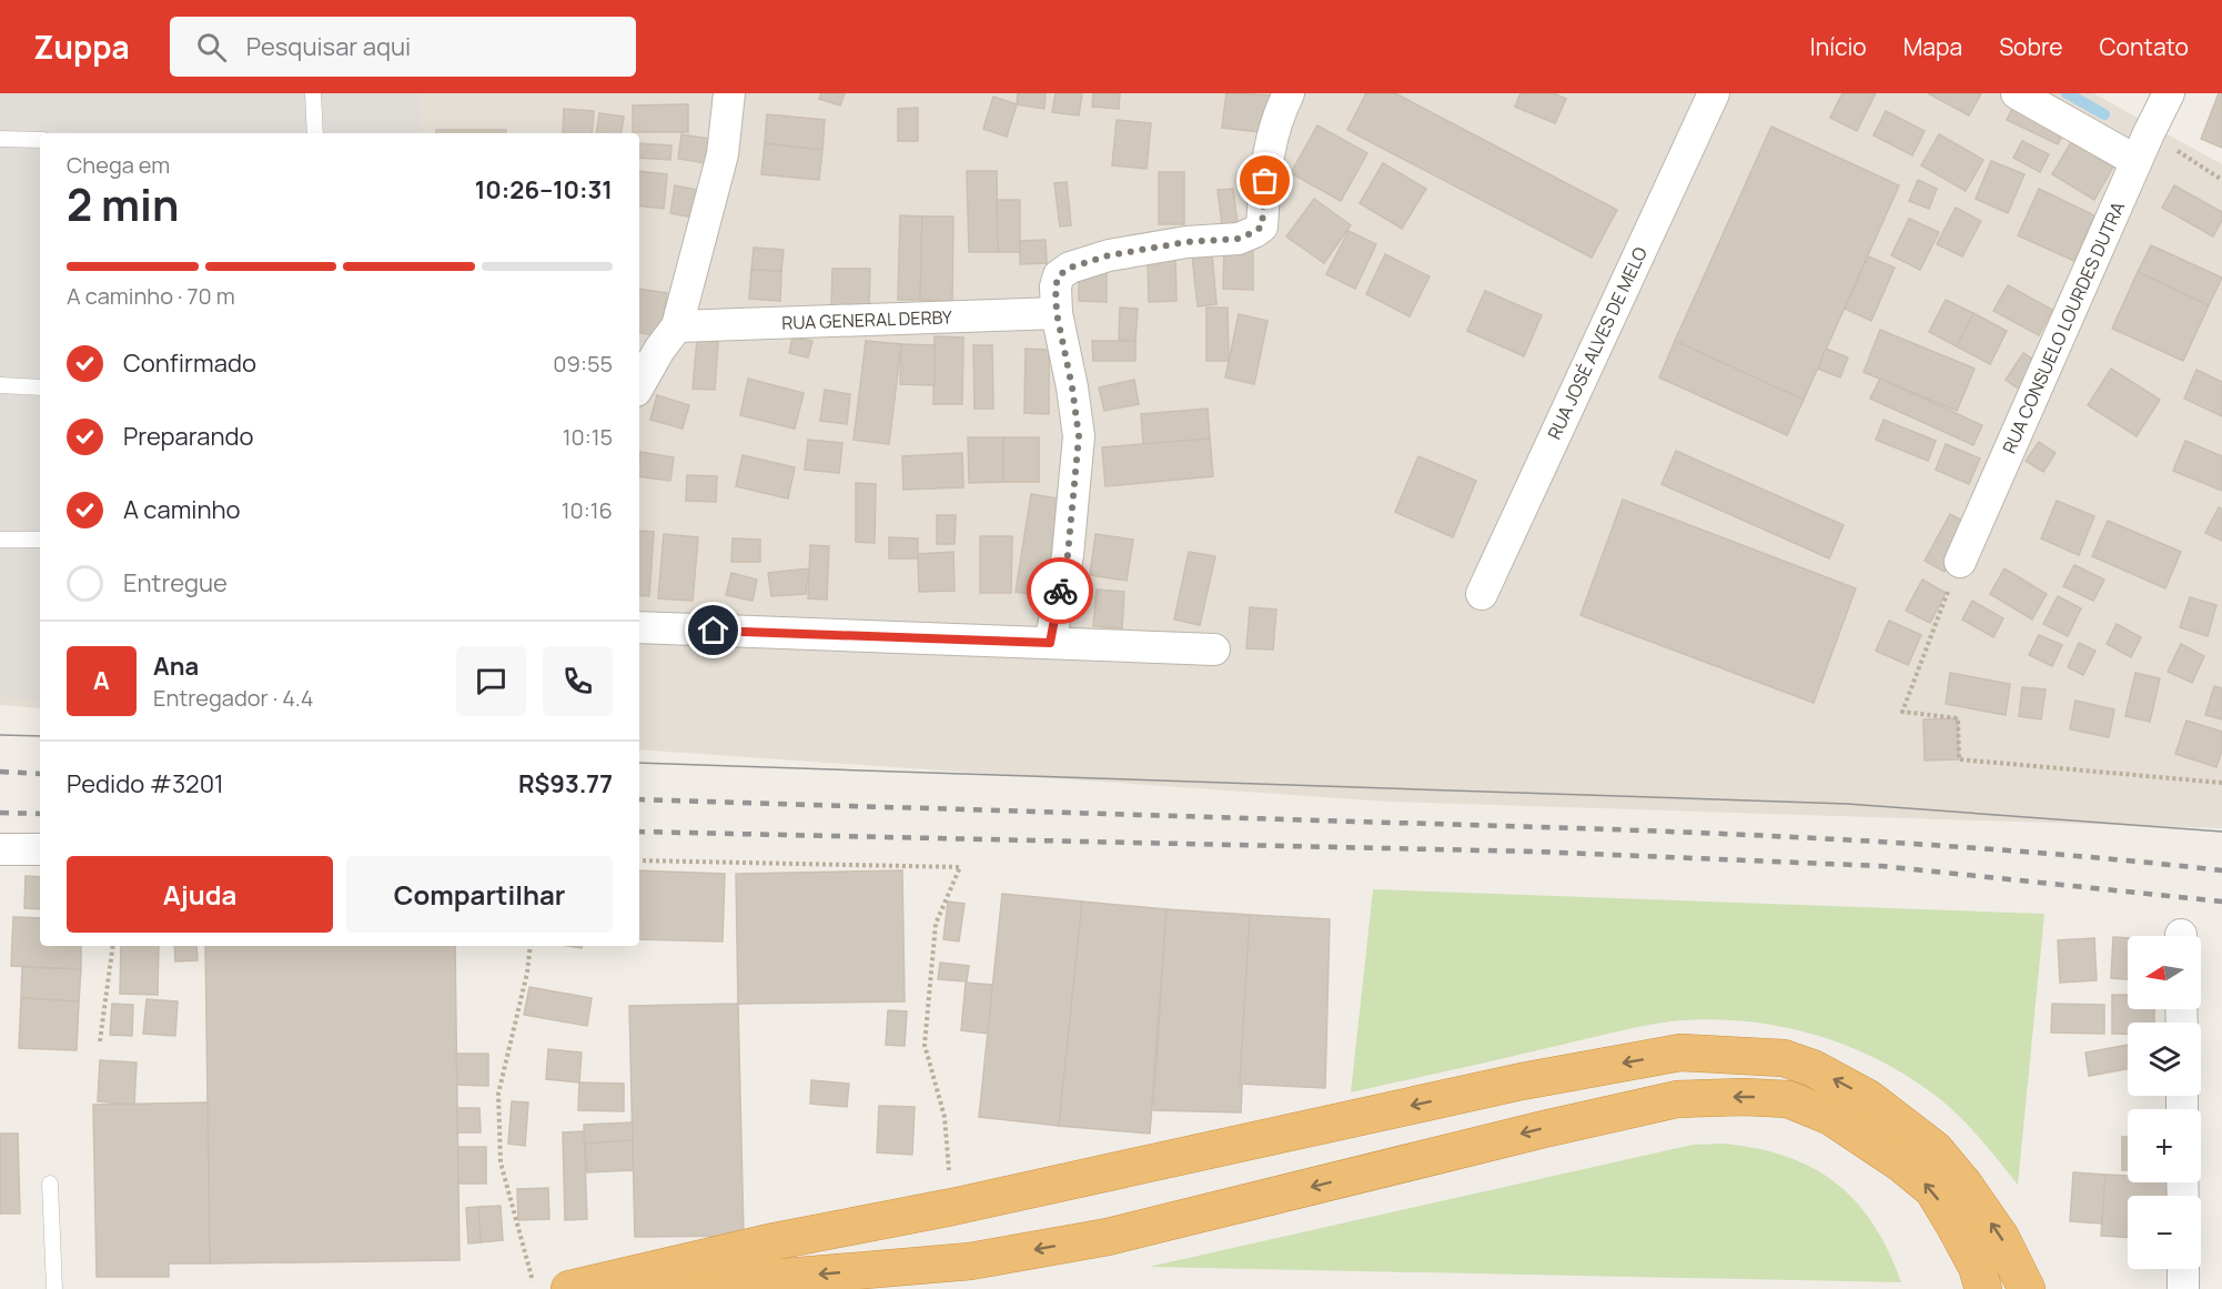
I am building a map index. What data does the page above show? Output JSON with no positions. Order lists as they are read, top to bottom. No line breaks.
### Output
{"streets":{"street":["RUA GENERAL DERBY","RUA CONSUELO LOURDES DUTRA","RUA JOSÉ ALVES DE MELO"]},"north":"left","page":{"header":"Zuppa","search":"Pesquisar aqui","nav":["Início","Mapa","Sobre","Contato"],"heading":["2 min","Chega em","10:26–10:31"],"panel":["Ana","Entregador · 4.4","Pedido #3201","R$93.77"],"bar":"A caminho · 70 m","list":[["Confirmado","09:55"],["Preparando","10:15"],["A caminho","10:16"],"Entregue"],"round":"A","buttons":["Ajuda","Compartilhar"],"map_buttons":["+","−"]}}
